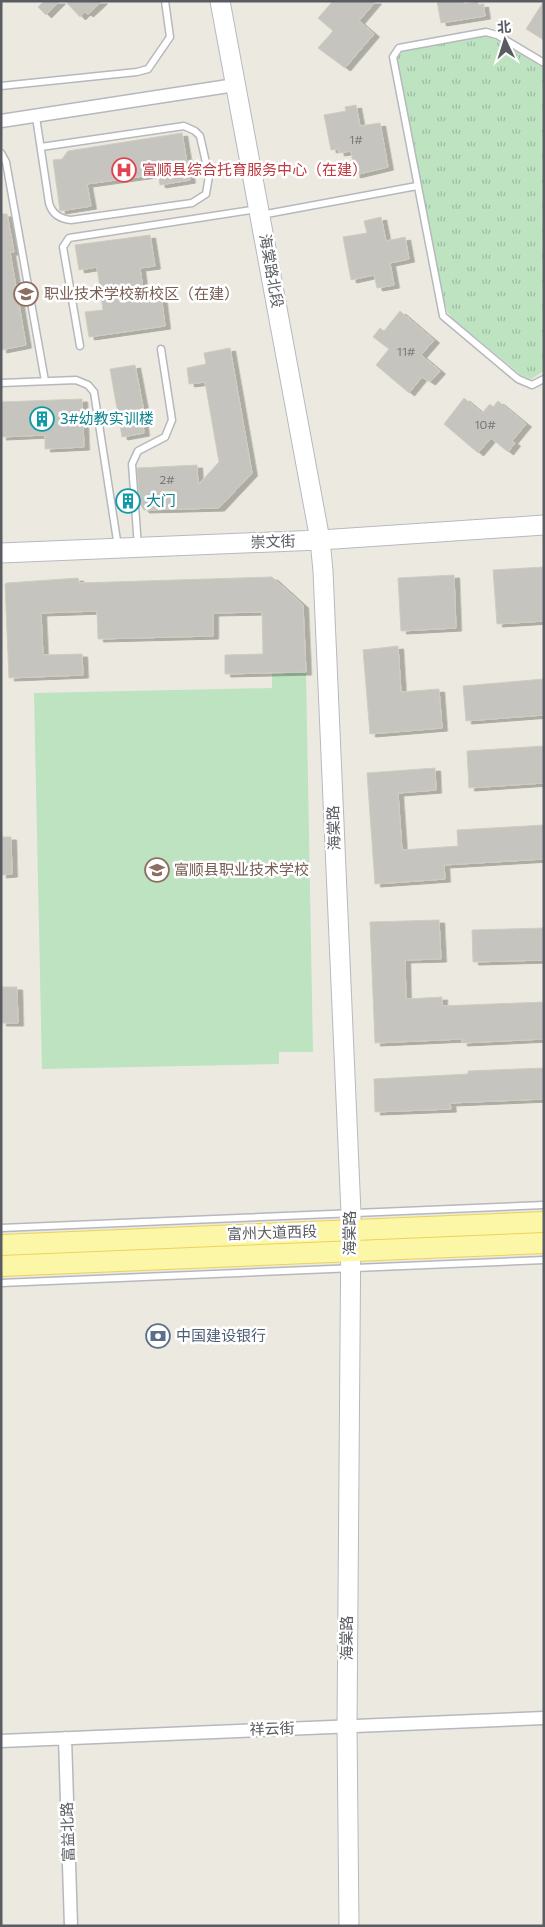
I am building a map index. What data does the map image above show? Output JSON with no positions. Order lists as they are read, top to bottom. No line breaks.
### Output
{"streets":{"main road":["富州大道西段"],"street":["海棠路北段","崇文街","海棠路","祥云街","富益北路"]},"crossings":[["海棠路北段","崇文街"],["海棠路北段","海棠路"],["崇文街","海棠路"],["海棠路","富州大道西段"],["海棠路","祥云街"],["祥云街","富益北路"]],"places":{"hospital":["富顺县综合托育服务中心（在建）"],"school or university":["职业技术学校新校区（在建）","富顺县职业技术学校"],"building":["3#幼教实训楼","大门"],"bank":["中国建设银行"]},"house_numbers":["1#","11#","10#","2#"],"north":"top"}
